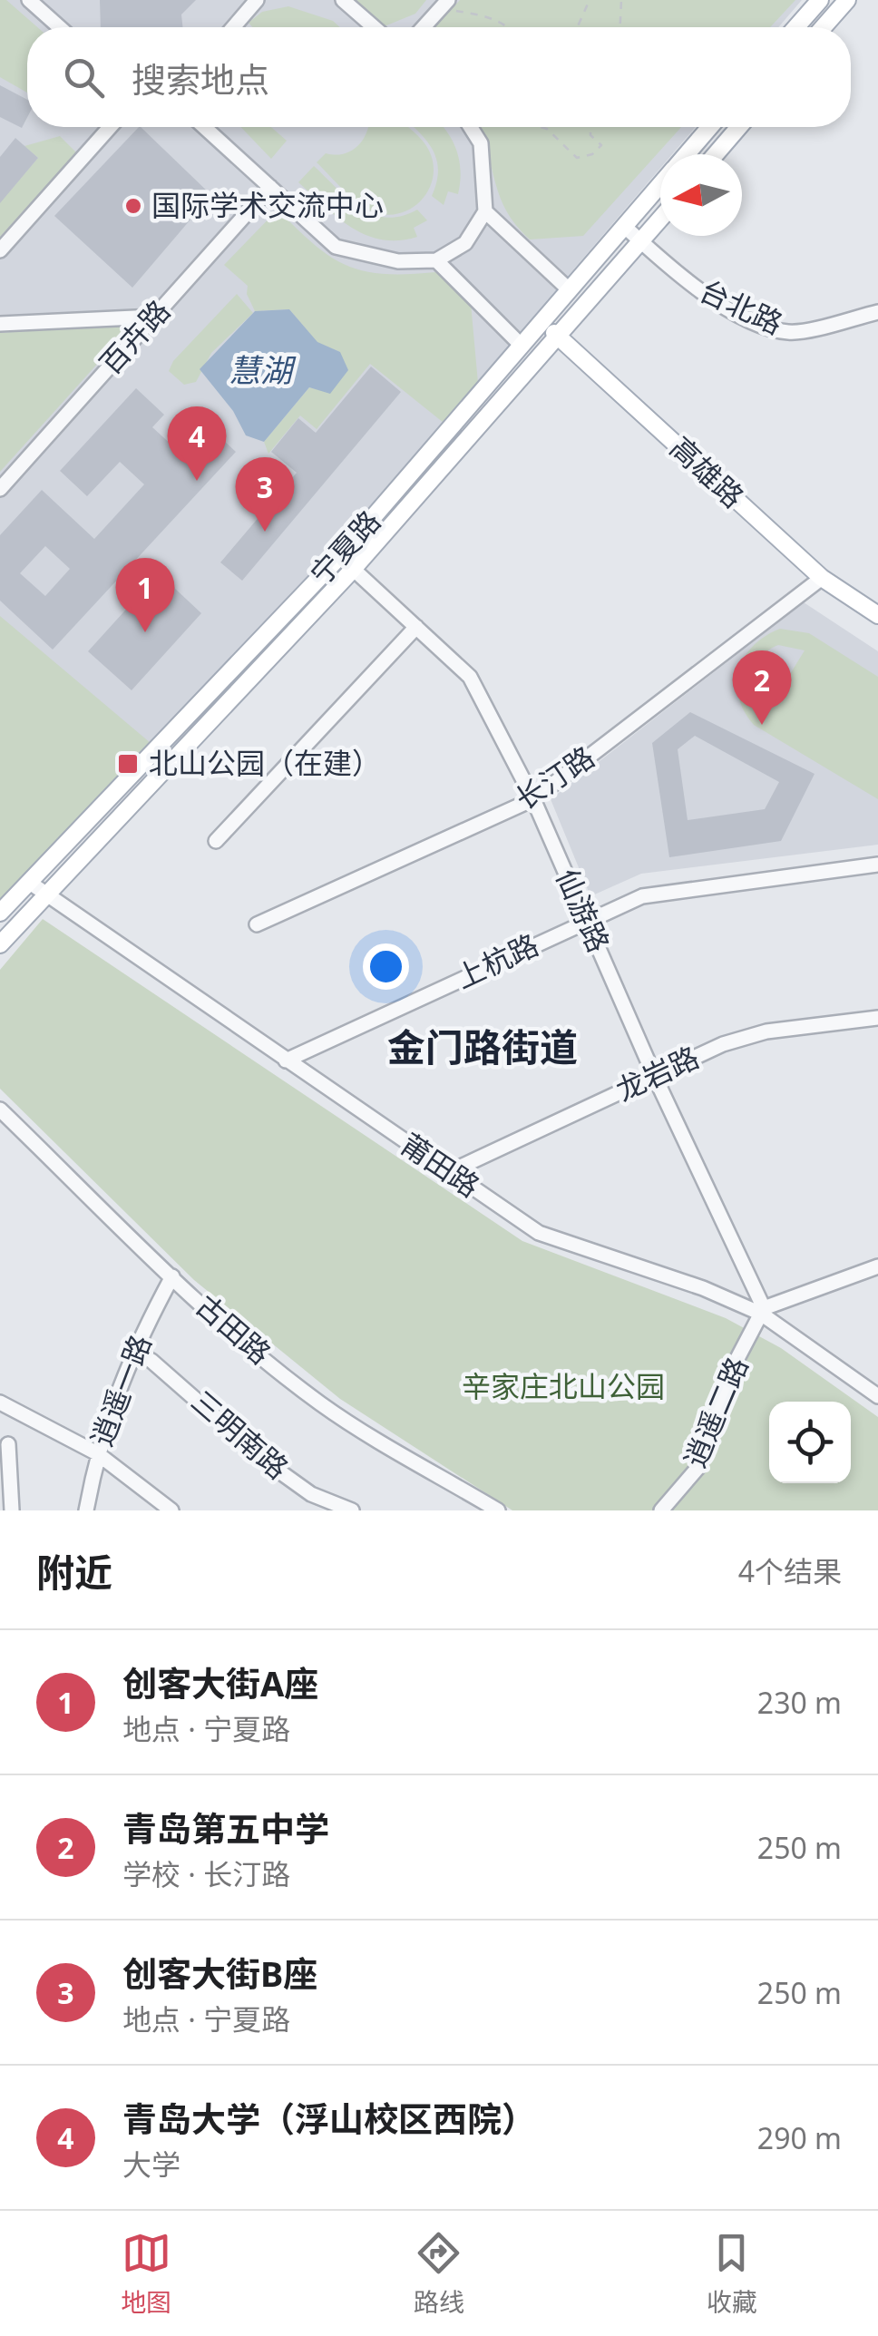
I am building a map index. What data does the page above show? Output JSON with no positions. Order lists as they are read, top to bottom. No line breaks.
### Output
{"streets":{"main road":["高雄路","宁夏路"],"street":["台北路","百卉路","长汀路","仙游路","上杭路","龙岩路","莆田路","古田路","逍遥一路","逍遥二路","三明南路"]},"crossings":[["台北路","宁夏路"],["高雄路","宁夏路"],["高雄路","长汀路"],["宁夏路","仙游路"],["宁夏路","莆田路"],["长汀路","仙游路"],["仙游路","上杭路"],["仙游路","龙岩路"],["仙游路","莆田路"],["仙游路","逍遥二路"],["上杭路","莆田路"],["龙岩路","莆田路"],["莆田路","逍遥二路"],["古田路","逍遥一路"],["逍遥一路","三明南路"]],"districts":["金门路街道"],"water":["慧湖"],"parks":["辛家庄北山公园"],"places":{"other":["国际学术交流中心"],"transit":["北山公园（在建）"]},"north":"left","page":{"search":"搜索地点","pins":["4","3","1","2"],"heading":["附近","4个结果"],"list":[{"mark":"1","name":"创客大街A座","note":"地点 · 宁夏路","value":"230 m"},{"mark":"2","name":"青岛第五中学","note":"学校 · 长汀路","value":"250 m"},{"mark":"3","name":"创客大街B座","note":"地点 · 宁夏路","value":"250 m"},{"mark":"4","name":"青岛大学（浮山校区西院）","note":"大学","value":"290 m"}],"nav":["地图","路线","收藏"]}}
